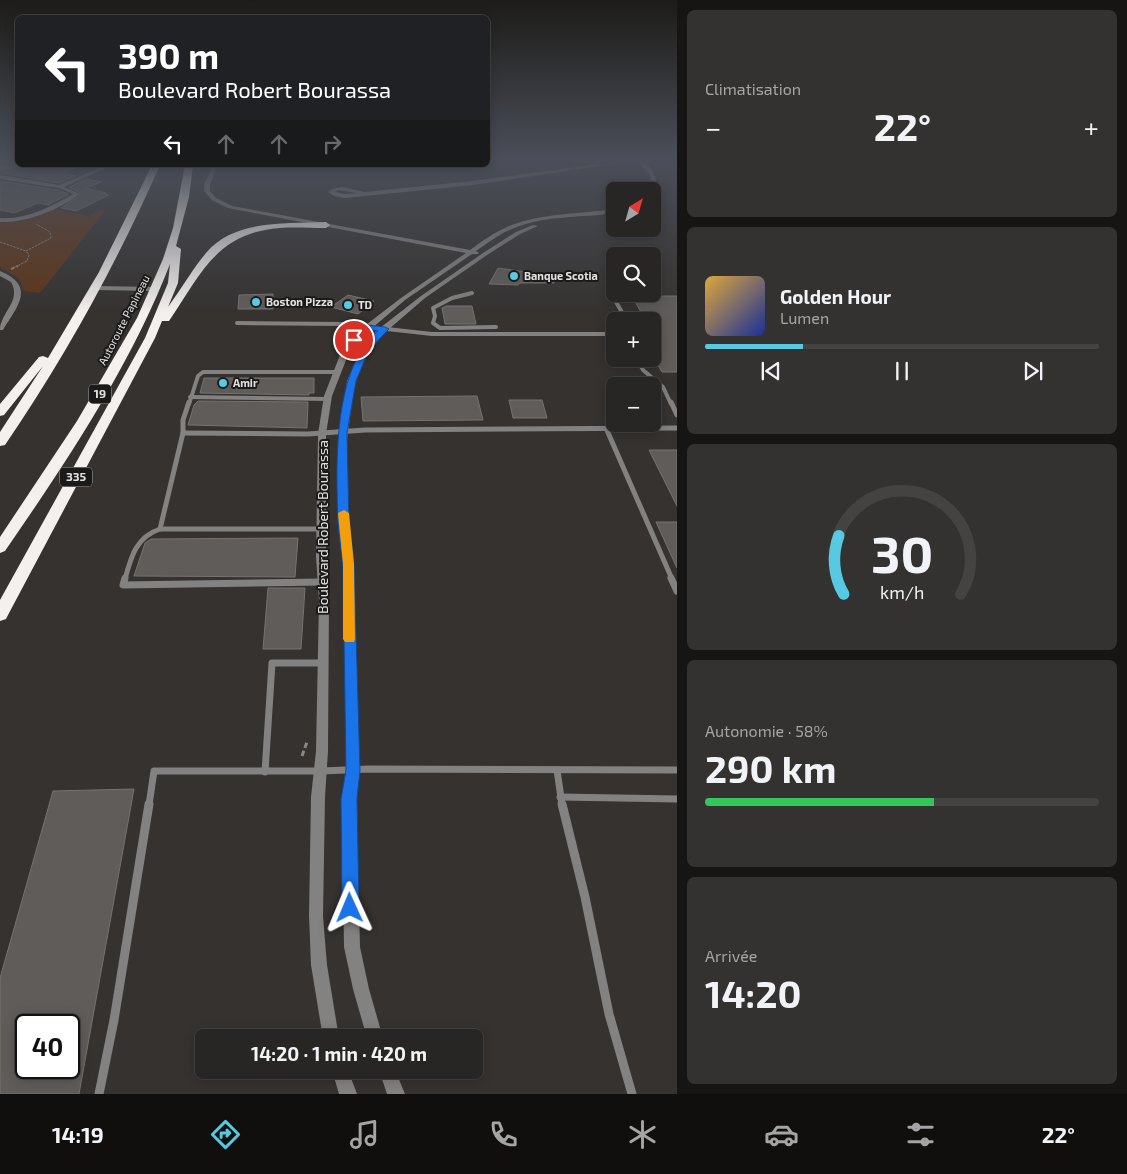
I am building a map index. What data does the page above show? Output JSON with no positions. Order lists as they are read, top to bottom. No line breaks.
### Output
{"streets":{"highway":["Autoroute Papineau","19","335"],"street":["Boulevard Robert Bourassa"]},"crossings":[["Autoroute Papineau","335"]],"places":["Banque Scotia","Boston Pizza","TD","Amir"],"north":"top right","page":{"tile":["Climatisation",["Autonomie · 58%","290 km"],["Arrivée","14:20"]],"turn":["390 m","Boulevard Robert Bourassa"],"heat":["−","22°","+"],"map_buttons":["+","−"],"song":["Golden Hour","Lumen"],"limit":"40","trip":"14:20 · 1 min · 420 m","tabs":["14:19","22°"],"gauge":["30","km/h"]}}
